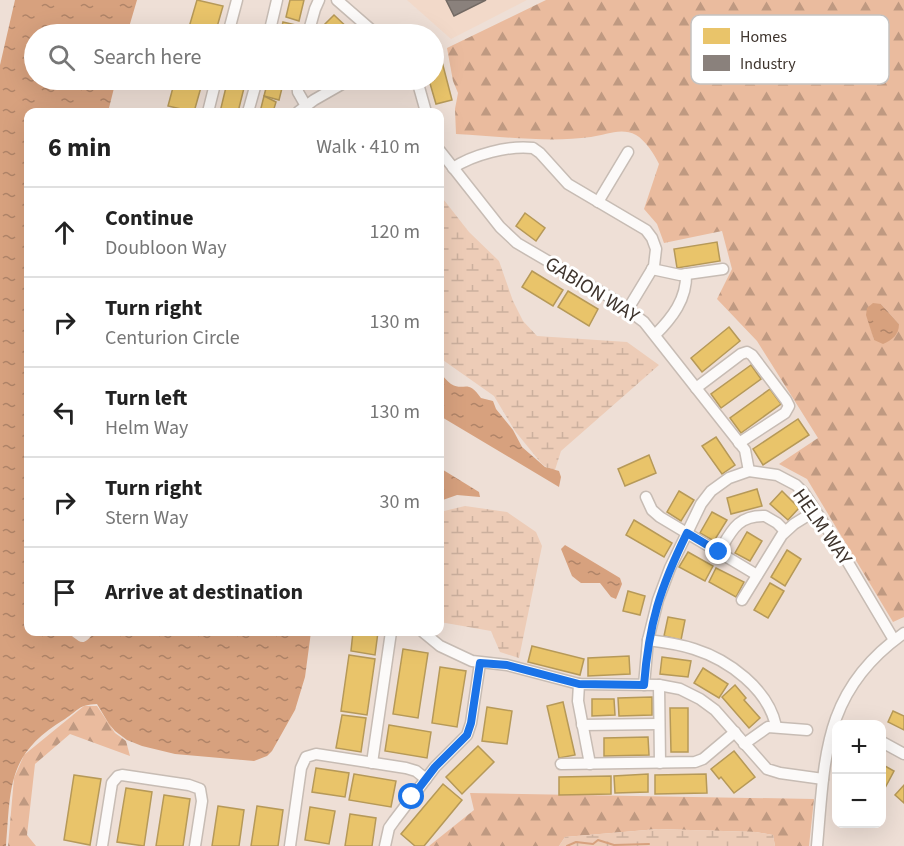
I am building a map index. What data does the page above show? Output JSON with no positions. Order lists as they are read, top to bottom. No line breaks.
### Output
{"streets":{"street":["GABION WAY","HELM WAY"]},"crossings":[["GABION WAY","HELM WAY"]],"legend":["Homes","Industry"],"page":{"search":"Search here","heading":["6 min","Walk · 410 m"],"list":[["Continue","Doubloon Way","120 m"],["Turn right","Centurion Circle","130 m"],["Turn left","Helm Way","130 m"],["Turn right","Stern Way","30 m"],"Arrive at destination"],"map_buttons":["+","−"]}}
